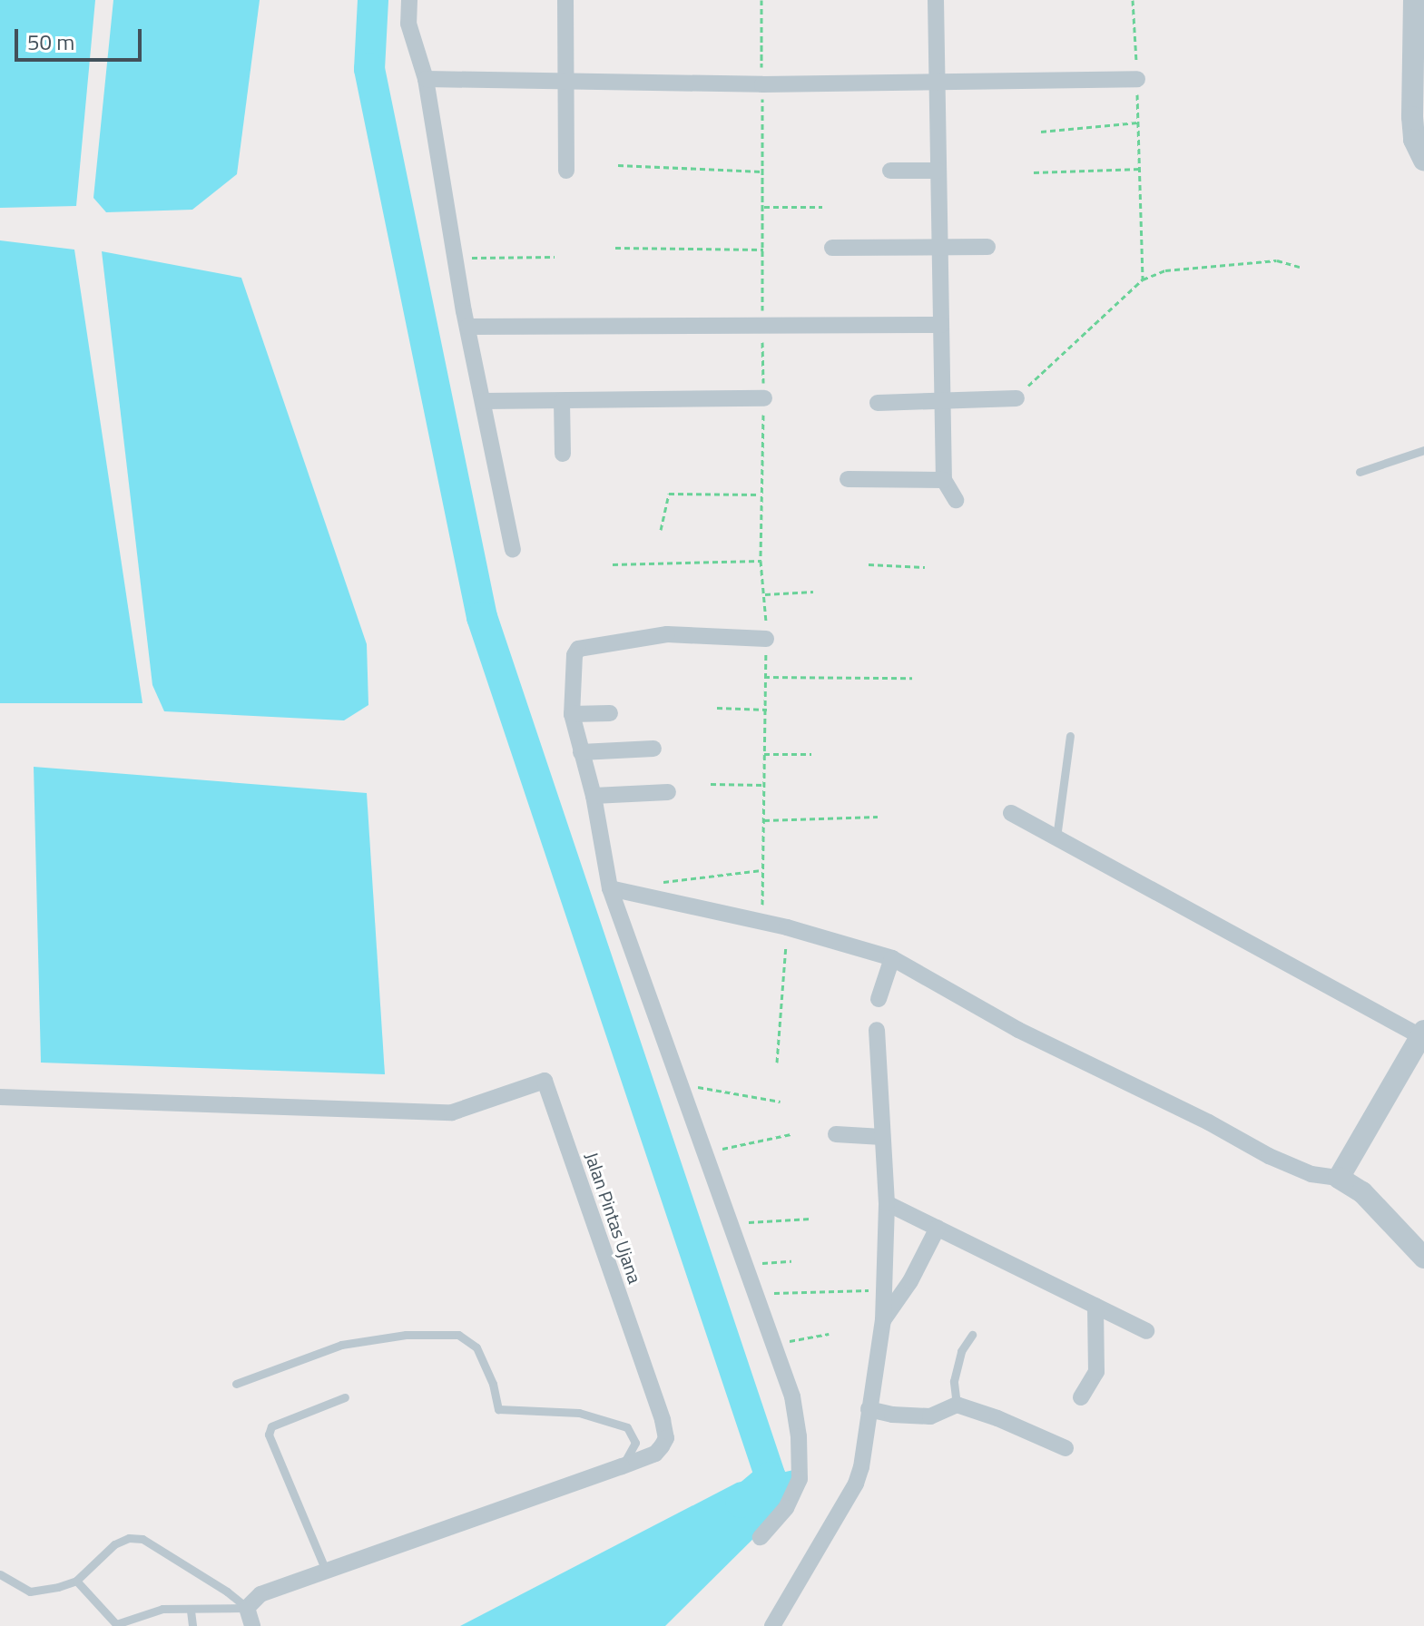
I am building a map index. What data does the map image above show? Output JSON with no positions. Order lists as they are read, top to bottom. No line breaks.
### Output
{"streets":{"street":["Jalan Pintas Ujana"]},"scale_bar":"50 m"}
